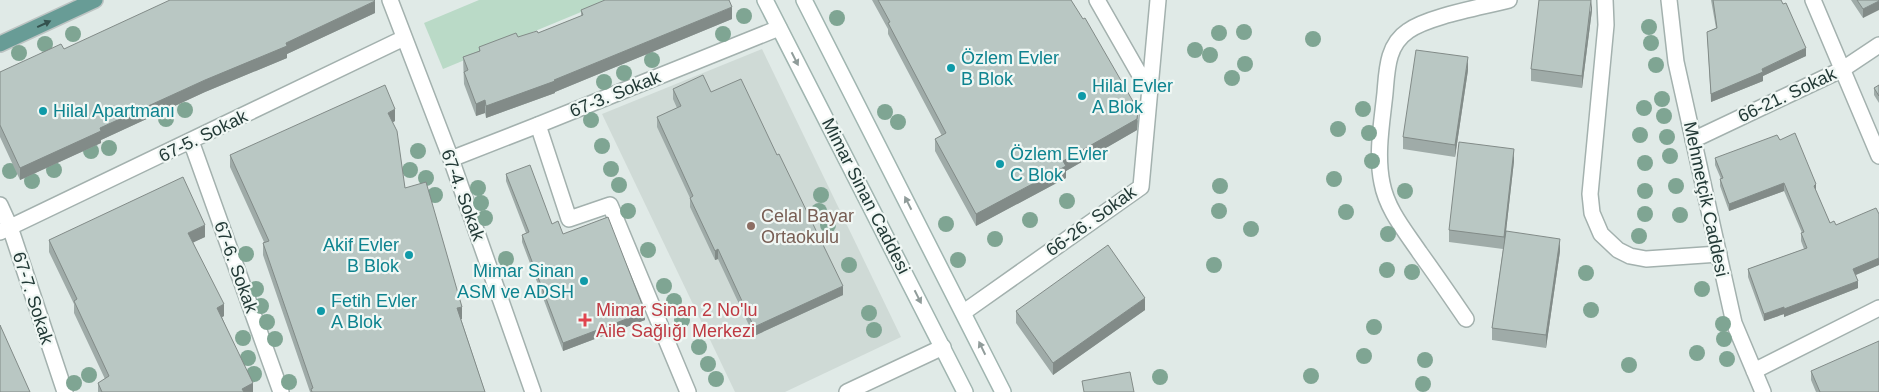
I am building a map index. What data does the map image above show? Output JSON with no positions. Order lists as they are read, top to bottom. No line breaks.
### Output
{"streets":{"street":["67-3. Sokak","66-21. Sokak","67-5. Sokak","67-4. Sokak","Mimar Sinan Caddesi","Mehmetçik Caddesi","66-26. Sokak","67-6. Sokak","67-7. Sokak"]},"crossings":[["67-3. Sokak","67-4. Sokak"],["67-3. Sokak","Mimar Sinan Caddesi"],["66-21. Sokak","Mehmetçik Caddesi"],["67-5. Sokak","67-4. Sokak"],["67-5. Sokak","67-6. Sokak"],["67-5. Sokak","67-7. Sokak"],["Mimar Sinan Caddesi","66-26. Sokak"]],"places":{"other":["Özlem Evler B Blok","Hilal Evler A Blok","Hilal Apartmanı","Özlem Evler C Blok","Celal Bayar Ortaokulu","Akif Evler B Blok","Mimar Sinan ASM ve ADSH","Fetih Evler A Blok"],"health":["Mimar Sinan 2 No'lu Aile Sağlığı Merkezi"]}}
